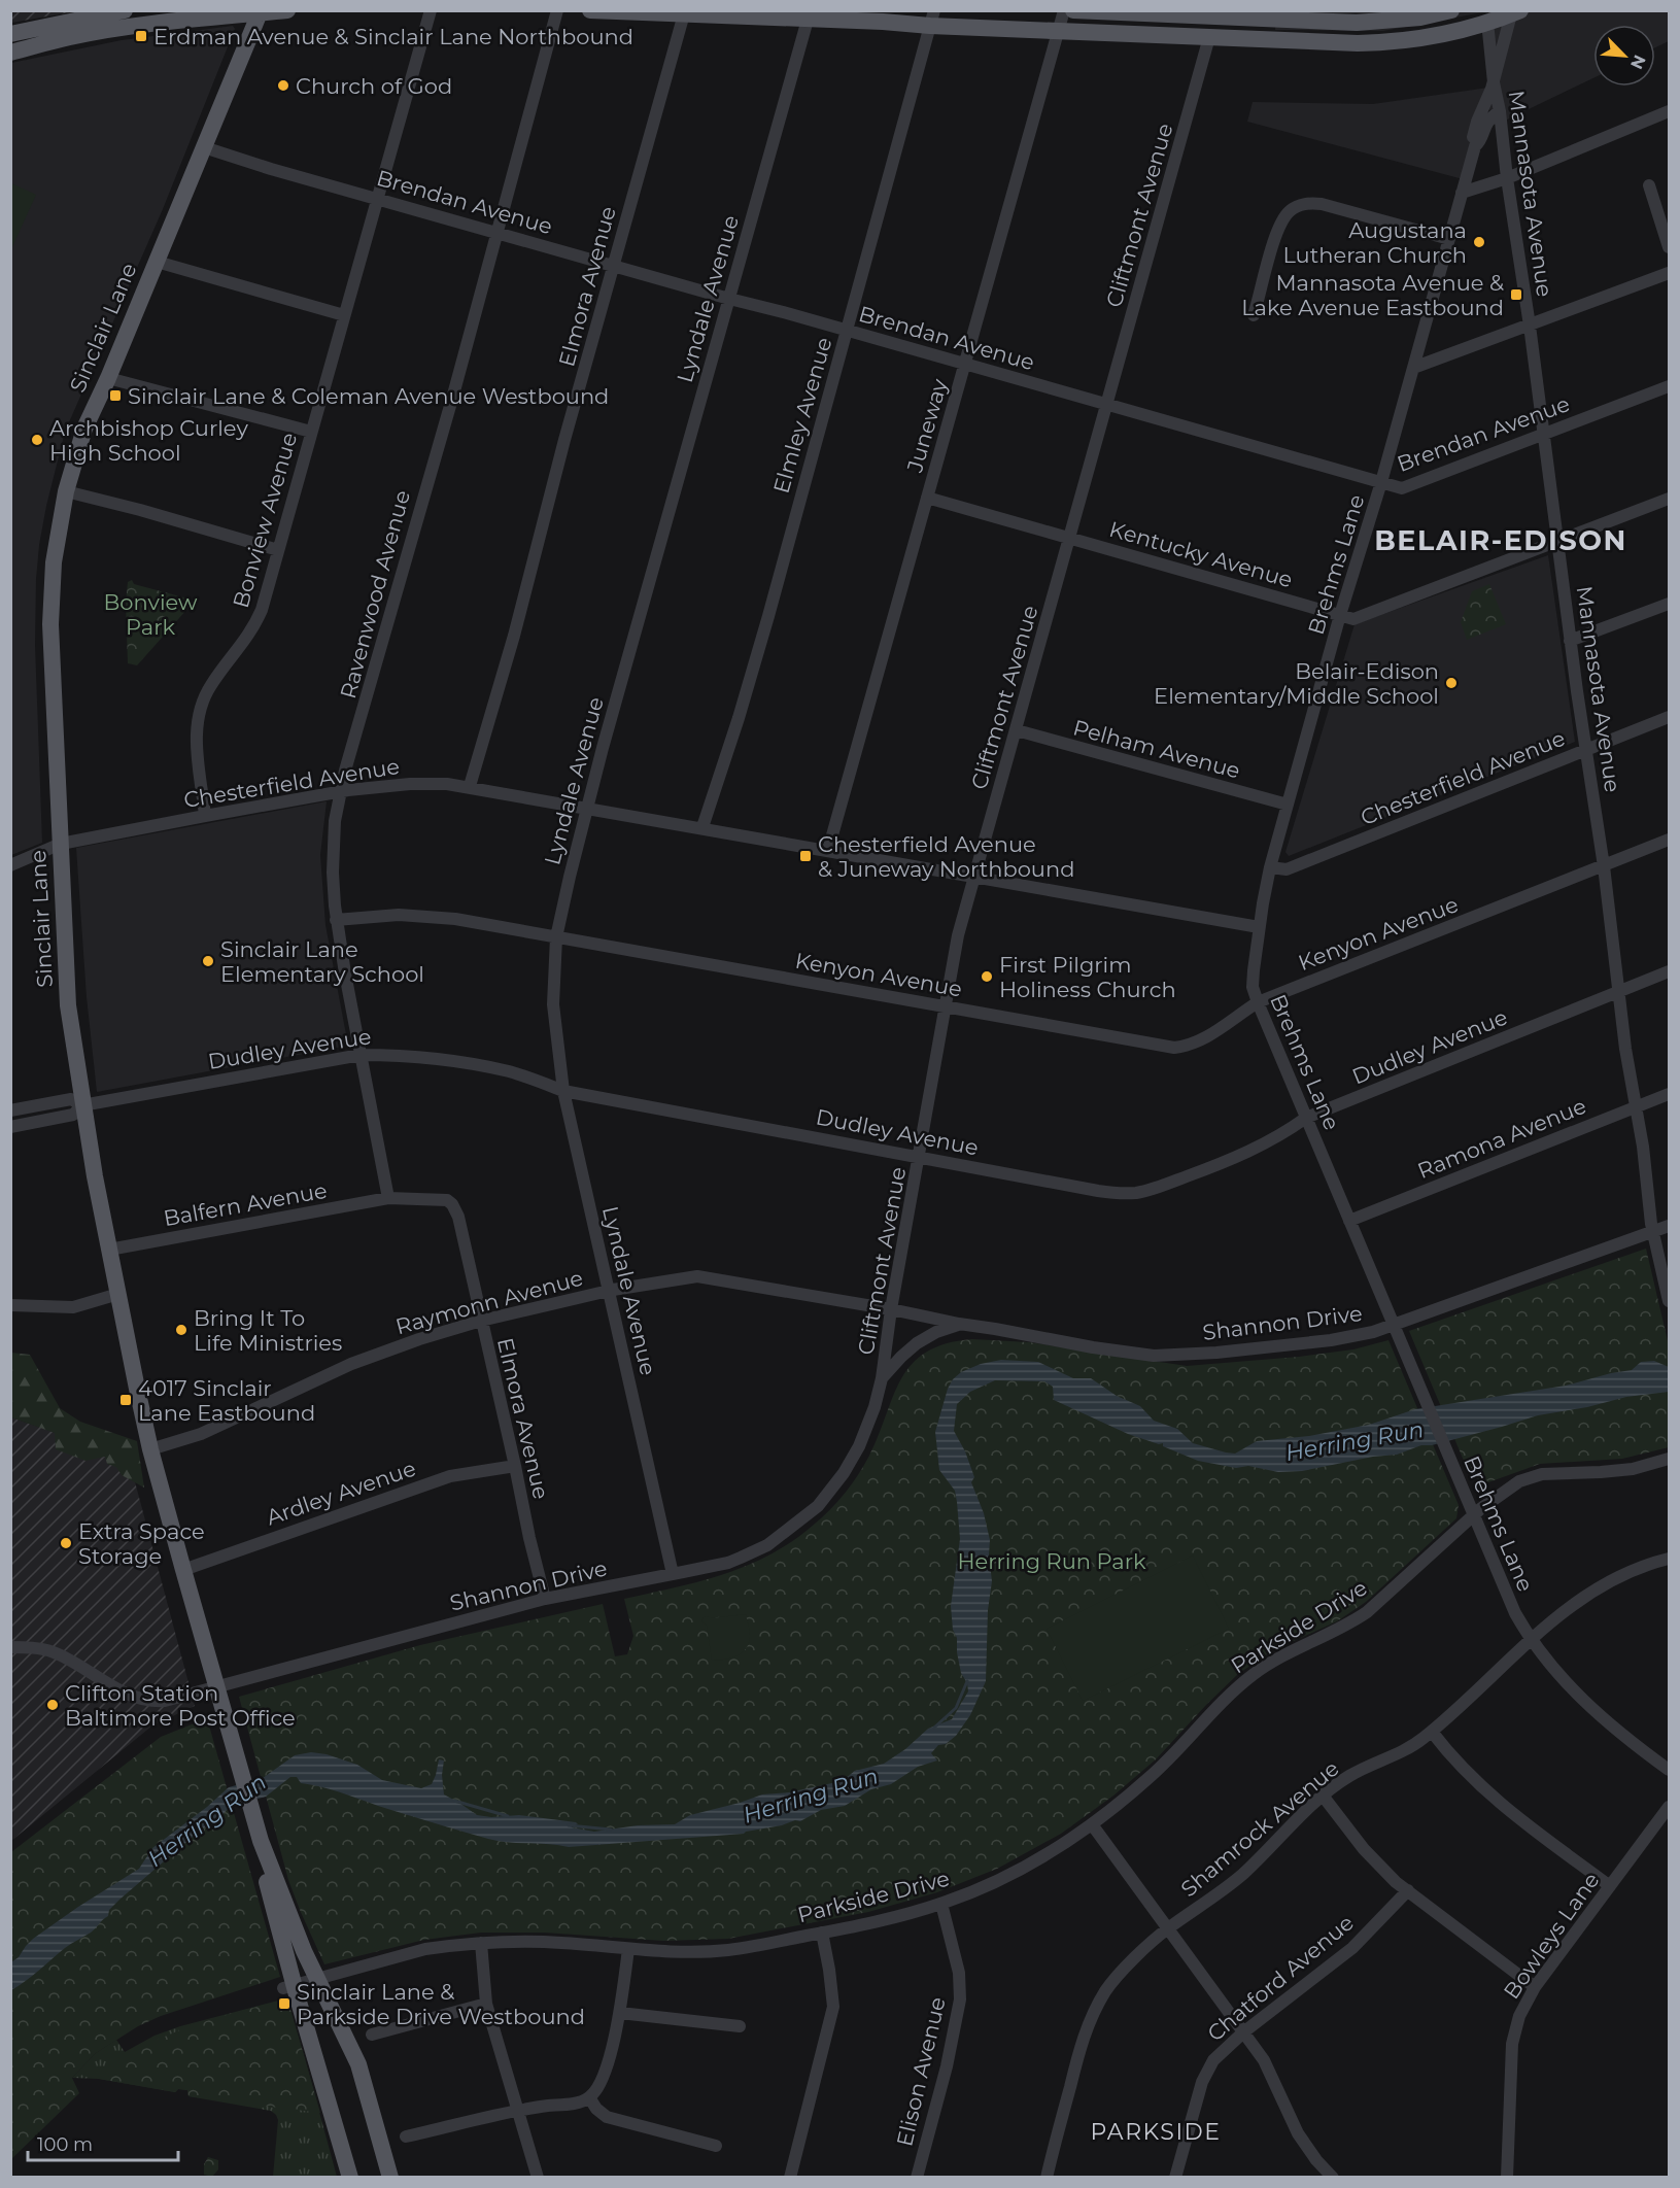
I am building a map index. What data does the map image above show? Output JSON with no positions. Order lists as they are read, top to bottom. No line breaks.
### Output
{"streets":{"main road":["Sinclair Lane"],"street":["Mannasota Avenue","Brendan Avenue","Cliftmont Avenue","Elmora Avenue","Lyndale Avenue","Elmley Avenue","Juneway","Bonview Avenue","Kentucky Avenue","Brehms Lane","Ravenwood Avenue","Pelham Avenue","Chesterfield Avenue","Kenyon Avenue","Dudley Avenue","Ramona Avenue","Balfern Avenue","Raymonn Avenue","Shannon Drive","Ardley Avenue","Parkside Drive","Shamrock Avenue","Bowleys Lane","Chatford Avenue","Elison Avenue"]},"crossings":[["Mannasota Avenue","Brendan Avenue"],["Mannasota Avenue","Kentucky Avenue"],["Mannasota Avenue","Brehms Lane"],["Mannasota Avenue","Chesterfield Avenue"],["Mannasota Avenue","Kenyon Avenue"],["Mannasota Avenue","Dudley Avenue"],["Mannasota Avenue","Ramona Avenue"],["Mannasota Avenue","Shannon Drive"],["Brendan Avenue","Cliftmont Avenue"],["Brendan Avenue","Elmora Avenue"],["Brendan Avenue","Lyndale Avenue"],["Brendan Avenue","Sinclair Lane"],["Brendan Avenue","Elmley Avenue"],["Brendan Avenue","Juneway"],["Brendan Avenue","Bonview Avenue"],["Brendan Avenue","Brehms Lane"],["Brendan Avenue","Ravenwood Avenue"],["Cliftmont Avenue","Kentucky Avenue"],["Cliftmont Avenue","Pelham Avenue"],["Cliftmont Avenue","Chesterfield Avenue"],["Cliftmont Avenue","Kenyon Avenue"],["Cliftmont Avenue","Dudley Avenue"],["Cliftmont Avenue","Raymonn Avenue"],["Cliftmont Avenue","Shannon Drive"],["Elmora Avenue","Ravenwood Avenue"],["Elmora Avenue","Chesterfield Avenue"],["Elmora Avenue","Balfern Avenue"],["Elmora Avenue","Raymonn Avenue"],["Elmora Avenue","Shannon Drive"],["Elmora Avenue","Ardley Avenue"],["Lyndale Avenue","Chesterfield Avenue"],["Lyndale Avenue","Kenyon Avenue"],["Lyndale Avenue","Dudley Avenue"],["Lyndale Avenue","Raymonn Avenue"],["Lyndale Avenue","Shannon Drive"],["Sinclair Lane","Chesterfield Avenue"],["Sinclair Lane","Dudley Avenue"],["Sinclair Lane","Balfern Avenue"],["Sinclair Lane","Raymonn Avenue"],["Sinclair Lane","Shannon Drive"],["Sinclair Lane","Ardley Avenue"],["Sinclair Lane","Parkside Drive"],["Elmley Avenue","Chesterfield Avenue"],["Juneway","Kentucky Avenue"],["Juneway","Chesterfield Avenue"],["Bonview Avenue","Chesterfield Avenue"],["Kentucky Avenue","Brehms Lane"],["Brehms Lane","Pelham Avenue"],["Brehms Lane","Chesterfield Avenue"],["Brehms Lane","Kenyon Avenue"],["Brehms Lane","Dudley Avenue"],["Brehms Lane","Ramona Avenue"],["Brehms Lane","Shannon Drive"],["Brehms Lane","Parkside Drive"],["Brehms Lane","Shamrock Avenue"],["Ravenwood Avenue","Chesterfield Avenue"],["Ravenwood Avenue","Kenyon Avenue"],["Ravenwood Avenue","Dudley Avenue"],["Ravenwood Avenue","Balfern Avenue"],["Raymonn Avenue","Shannon Drive"],["Parkside Drive","Elison Avenue"]],"districts":["BELAIR-EDISON","PARKSIDE"],"water":["Herring Run"],"parks":["Bonview Park","Herring Run Park"],"places":{"transit":["Erdman Avenue & Sinclair Lane Northbound","Mannasota Avenue & Lake Avenue Eastbound","Sinclair Lane & Coleman Avenue Westbound","Chesterfield Avenue & Juneway Northbound","4017 Sinclair Lane Eastbound","Sinclair Lane & Parkside Drive Westbound"],"other":["Church of God","Augustana Lutheran Church","Archbishop Curley High School","Belair-Edison Elementary/Middle School","Sinclair Lane Elementary School","First Pilgrim Holiness Church","Bring It To Life Ministries","Extra Space Storage","Clifton Station Baltimore Post Office"]},"scale_bar":"100 m","north":"bottom right"}
